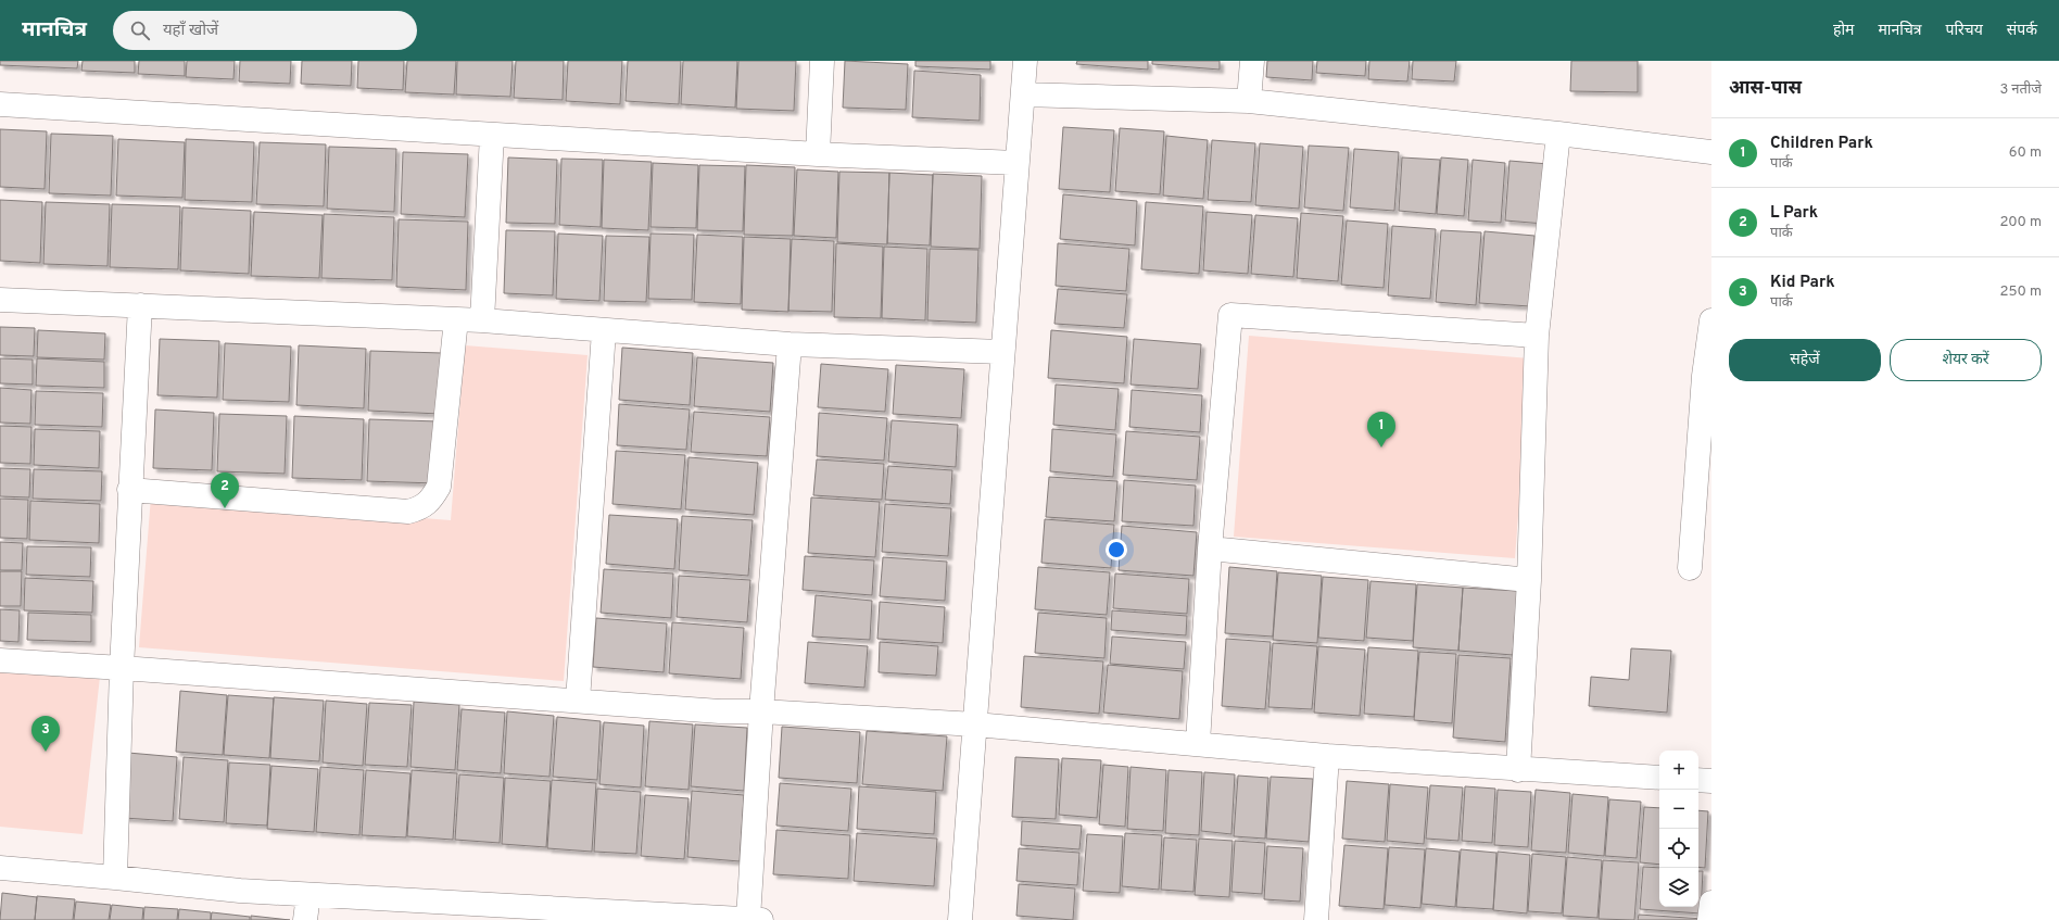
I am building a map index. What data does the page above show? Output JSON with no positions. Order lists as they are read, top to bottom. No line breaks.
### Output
{"page":{"header":"मानचित्र","search":"यहाँ खोजें","nav":["होम","मानचित्र","परिचय","संपर्क"],"heading":["आस-पास","3 नतीजे"],"list":[{"mark":"1","name":"Children Park","note":"पार्क","value":"60 m"},{"mark":"2","name":"L Park","note":"पार्क","value":"200 m"},{"mark":"3","name":"Kid Park","note":"पार्क","value":"250 m"}],"buttons":["सहेजें","शेयर करें"],"pins":["1","2","3"],"map_buttons":["+","−"]}}
